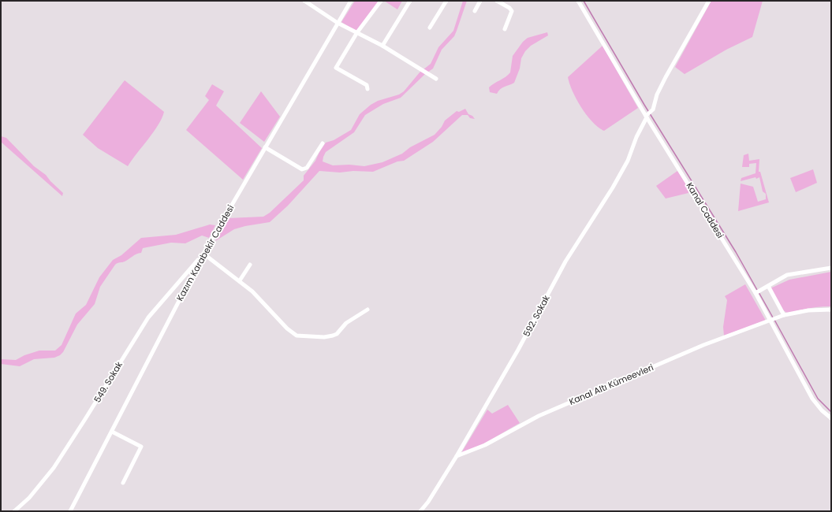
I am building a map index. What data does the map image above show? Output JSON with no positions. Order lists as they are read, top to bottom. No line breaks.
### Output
{"streets":{"street":["Kanal Caddesi","Kazım Karabekir Caddesi","592. Sokak","549. Sokak","Kanal Altı Kümeevleri"]},"crossings":[["Kanal Caddesi","592. Sokak"],["Kanal Caddesi","Kanal Altı Kümeevleri"],["Kazım Karabekir Caddesi","549. Sokak"],["592. Sokak","Kanal Altı Kümeevleri"]]}
